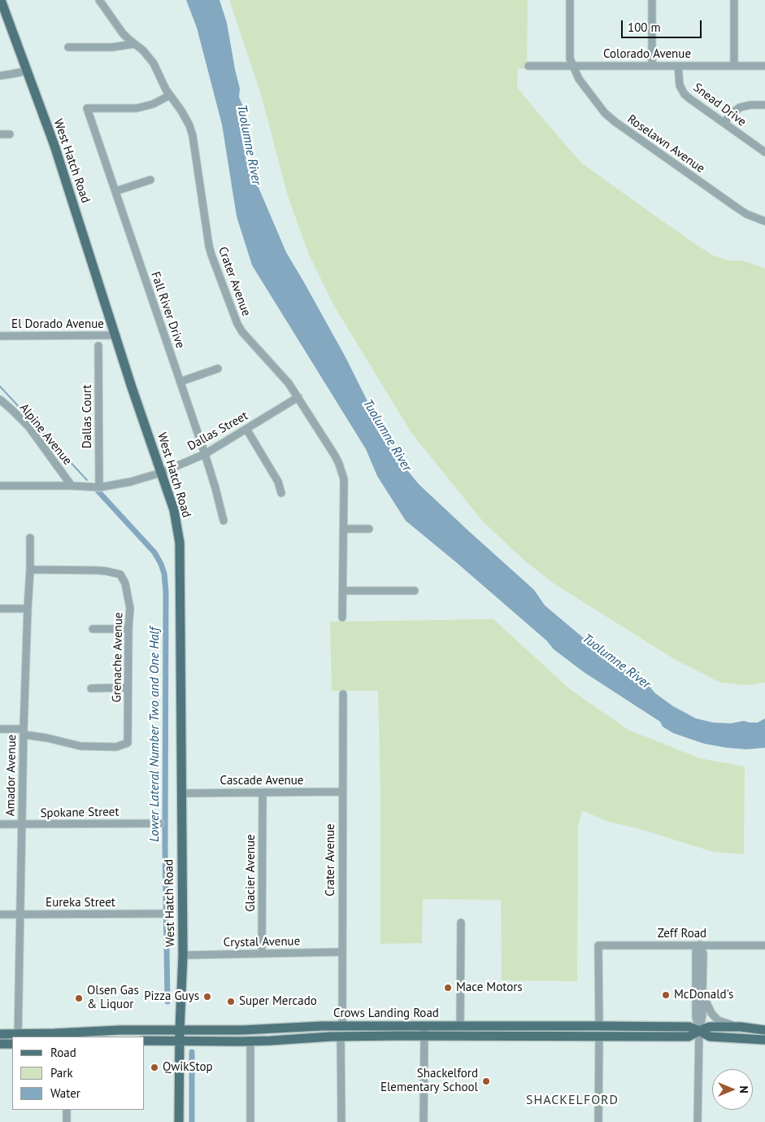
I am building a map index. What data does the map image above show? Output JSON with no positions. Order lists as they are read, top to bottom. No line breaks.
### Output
{"streets":{"main road":["West Hatch Road","Crows Landing Road"],"street":["Colorado Avenue","Snead Drive","Roselawn Avenue","Crater Avenue","Fall River Drive","El Dorado Avenue","Dallas Court","Dallas Street","Alpine Avenue","Grenache Avenue","Amador Avenue","Cascade Avenue","Spokane Street","Glacier Avenue","Eureka Street","Zeff Road","Crystal Avenue"]},"crossings":[["Colorado Avenue","Snead Drive"],["Colorado Avenue","Roselawn Avenue"],["West Hatch Road","El Dorado Avenue"],["West Hatch Road","Dallas Street"],["West Hatch Road","Cascade Avenue"],["West Hatch Road","Crystal Avenue"],["West Hatch Road","Crows Landing Road"],["Crater Avenue","Fall River Drive"],["Crater Avenue","Dallas Street"],["Crater Avenue","Cascade Avenue"],["Crater Avenue","Crystal Avenue"],["Crater Avenue","Crows Landing Road"],["Fall River Drive","Dallas Street"],["Dallas Court","Dallas Street"],["Dallas Street","Alpine Avenue"],["Grenache Avenue","Amador Avenue"],["Amador Avenue","Spokane Street"],["Amador Avenue","Eureka Street"],["Amador Avenue","Crows Landing Road"],["Cascade Avenue","Glacier Avenue"],["Glacier Avenue","Crystal Avenue"],["Zeff Road","Crows Landing Road"]],"districts":["SHACKELFORD"],"water":["Tuolumne River","Lower Lateral Number Two and One Half"],"places":["Mace Motors","McDonald's","Pizza Guys","Olsen Gas & Liquor","Super Mercado","QwikStop","Shackelford Elementary School"],"legend":["Road","Park","Water"],"scale_bar":"100 m","north":"right"}
